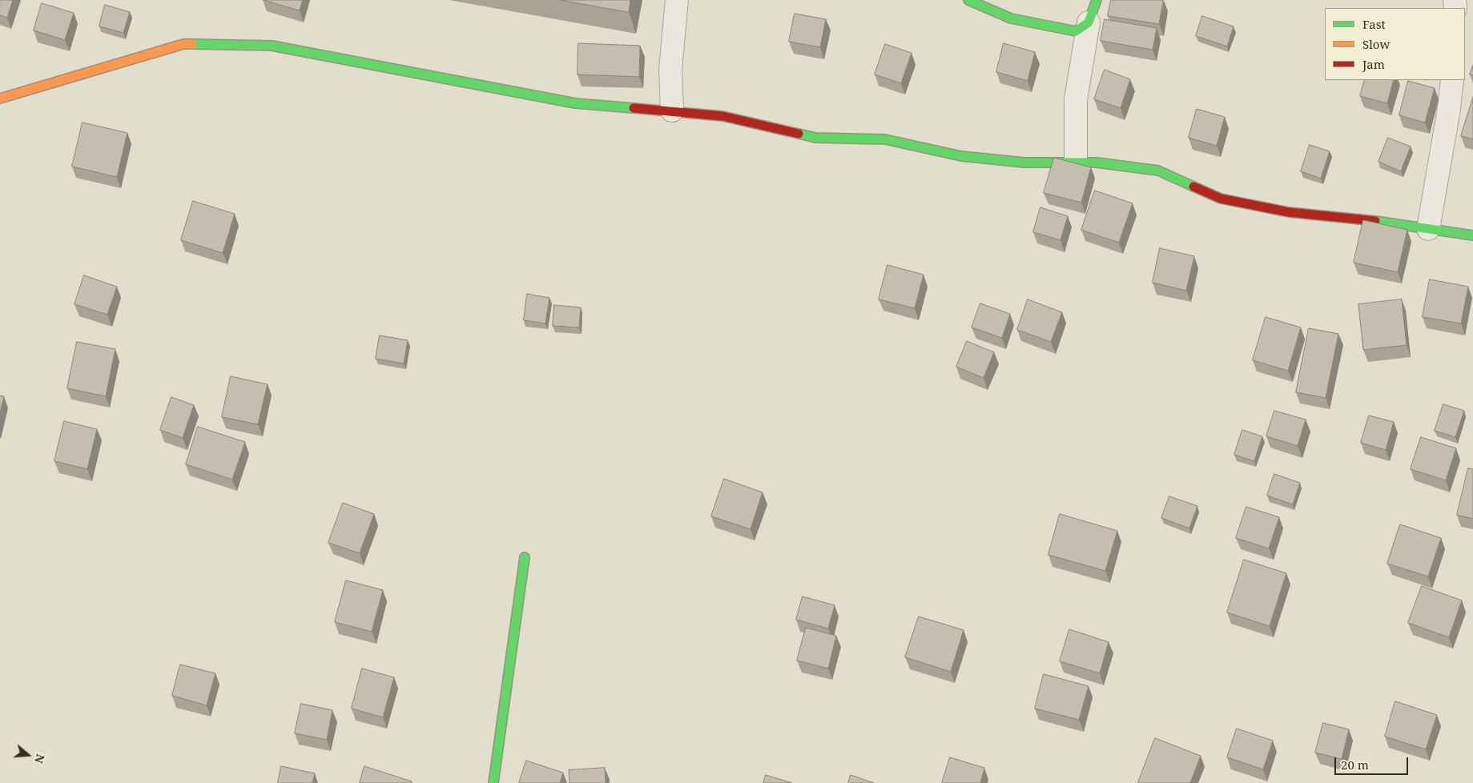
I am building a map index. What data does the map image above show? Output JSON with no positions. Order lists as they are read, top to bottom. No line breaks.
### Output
{"legend":["Fast","Slow","Jam"],"scale_bar":"20 m","north":"right"}
